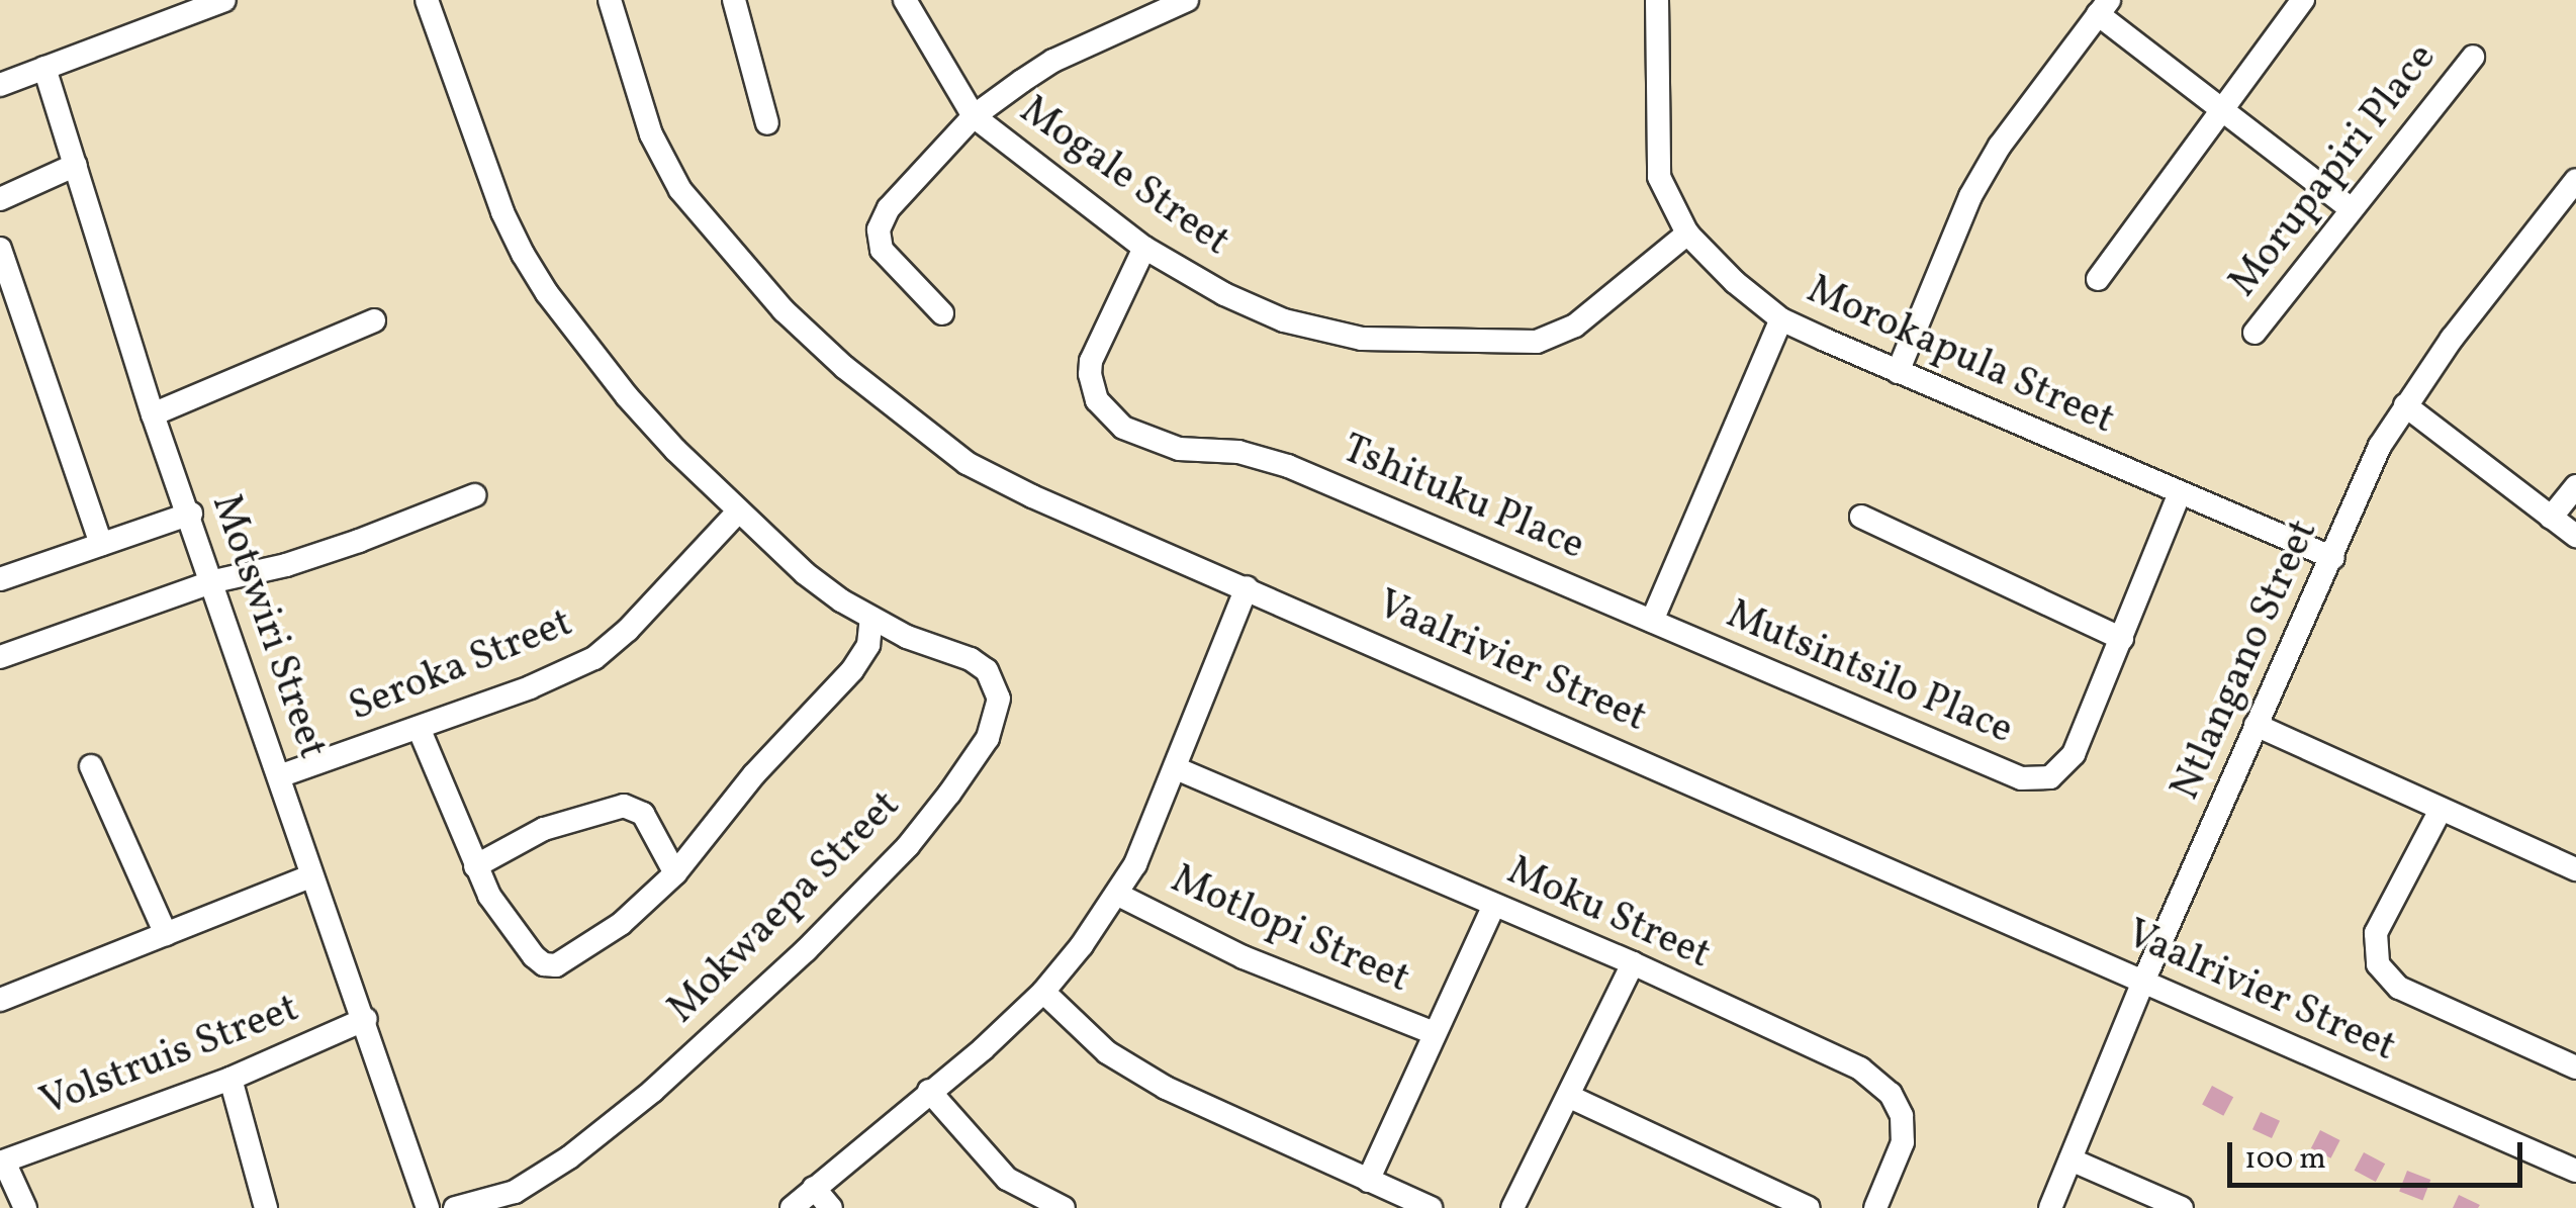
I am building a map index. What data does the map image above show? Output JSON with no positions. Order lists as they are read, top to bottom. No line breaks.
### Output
{"streets":{"street":["Morupapiri Place","Mogale Street","Morokapula Street","Tshituku Place","Motswiri Street","Ntlangano Street","Vaalrivier Street","Seroka Street","Mutsintsilo Place","Mokwaepa Street","Moku Street","Motlopi Street","Volstruis Street"]},"crossings":[["Mogale Street","Morokapula Street"],["Mogale Street","Tshituku Place"],["Morokapula Street","Ntlangano Street"],["Morokapula Street","Mutsintsilo Place"],["Tshituku Place","Mutsintsilo Place"],["Motswiri Street","Seroka Street"],["Motswiri Street","Volstruis Street"],["Ntlangano Street","Vaalrivier Street"],["Seroka Street","Mokwaepa Street"]],"scale_bar":"100 m"}
